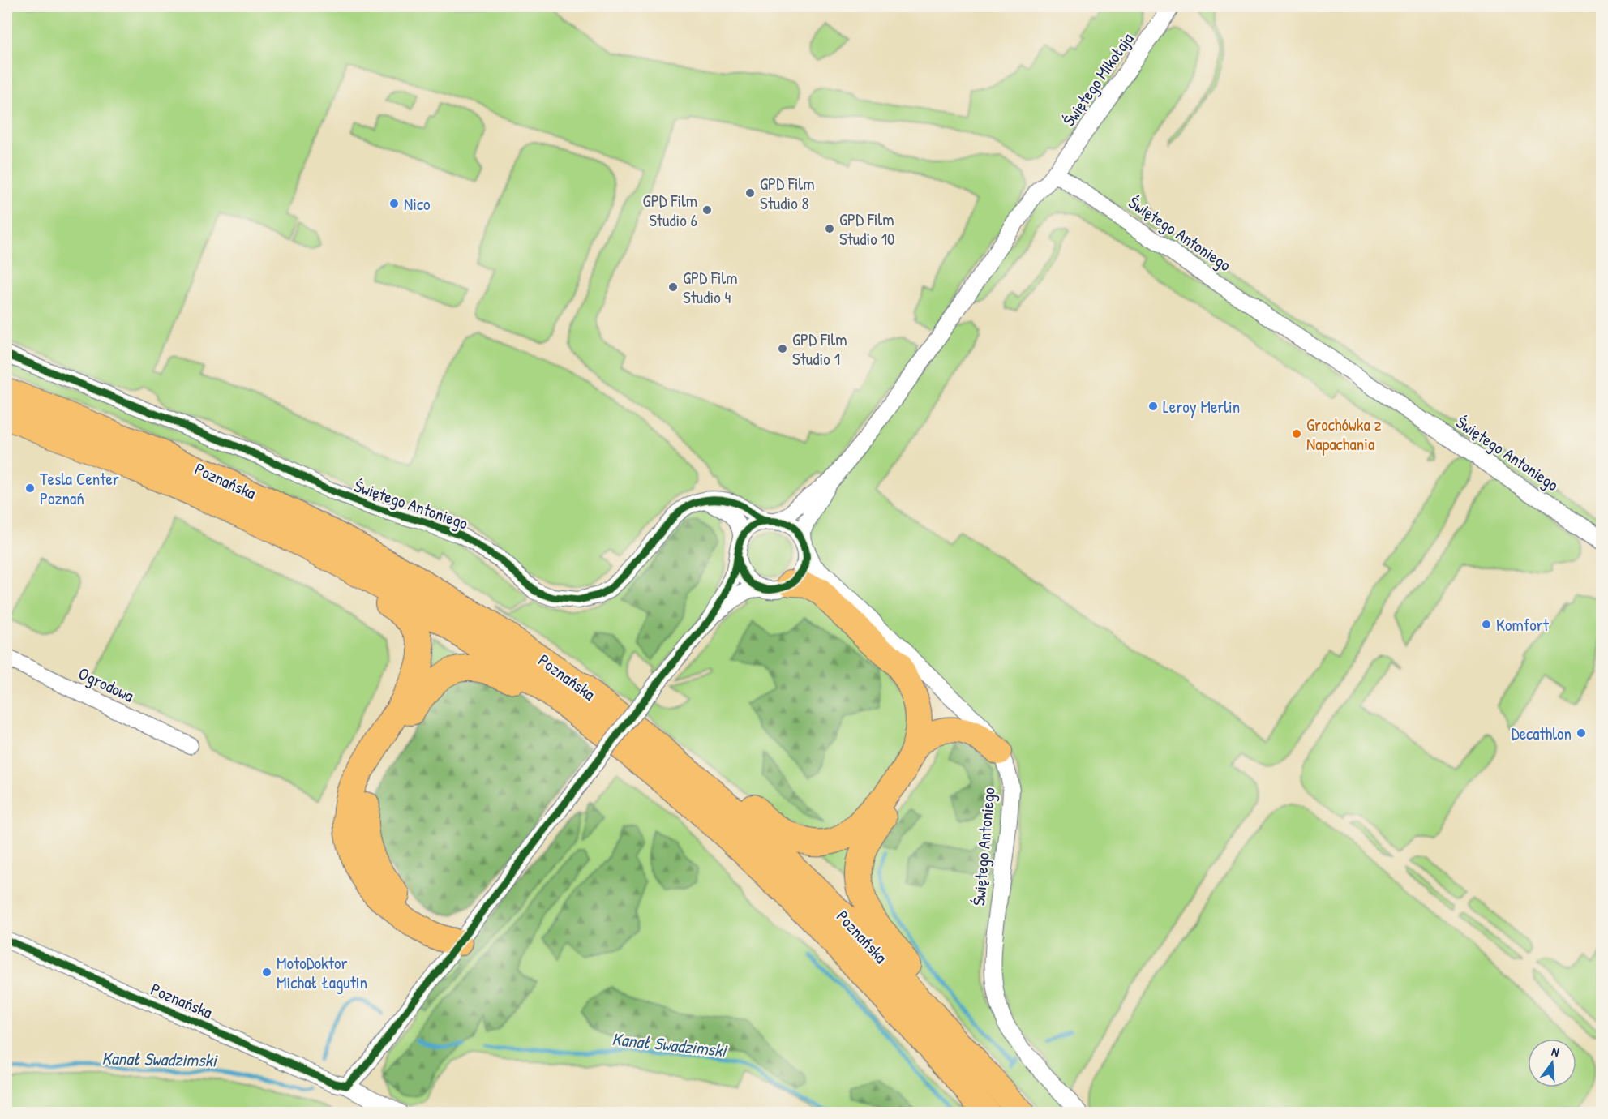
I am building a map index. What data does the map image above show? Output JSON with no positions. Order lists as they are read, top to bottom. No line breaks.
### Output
{"streets":{"main road":["Poznańska"],"street":["Świętego Mikołaja","Świętego Antoniego","Ogrodowa"]},"crossings":[["Świętego Mikołaja","Świętego Antoniego"]],"water":["Kanał Swadzimski"],"places":["GPD Film Studio 8","Nico","GPD Film Studio 6","GPD Film Studio 10","GPD Film Studio 4","GPD Film Studio 1","Leroy Merlin","Grochówka z Napachania","Tesla Center Poznań","Komfort","Decathlon","MotoDoktor Michał Łagutin"],"north":"top"}
